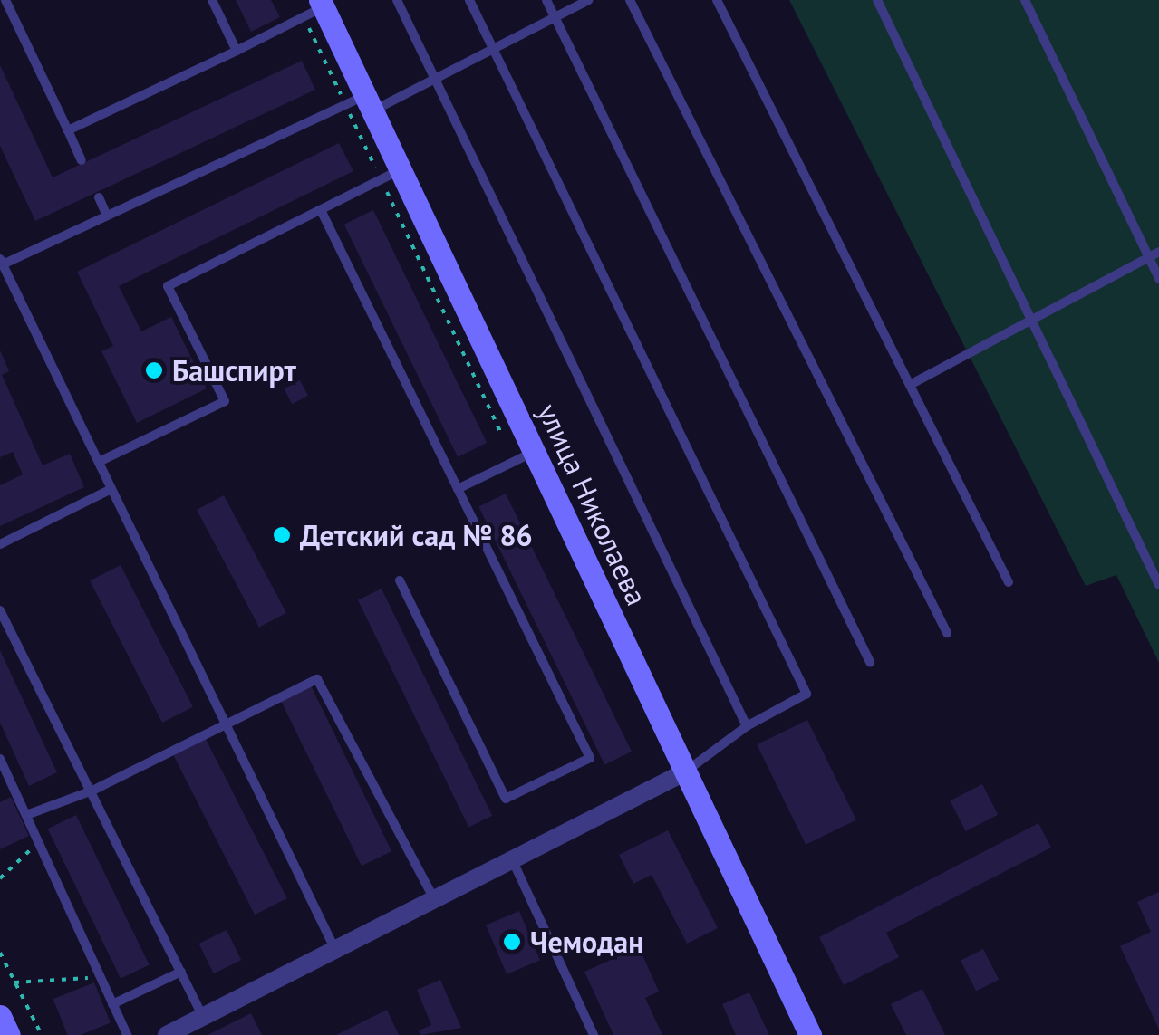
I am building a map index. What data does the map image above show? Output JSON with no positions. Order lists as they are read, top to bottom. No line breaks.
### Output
{"streets":{"main road":["улица Николаева"]},"places":["Башспирт","Детский сад № 86","Чемодан"]}
